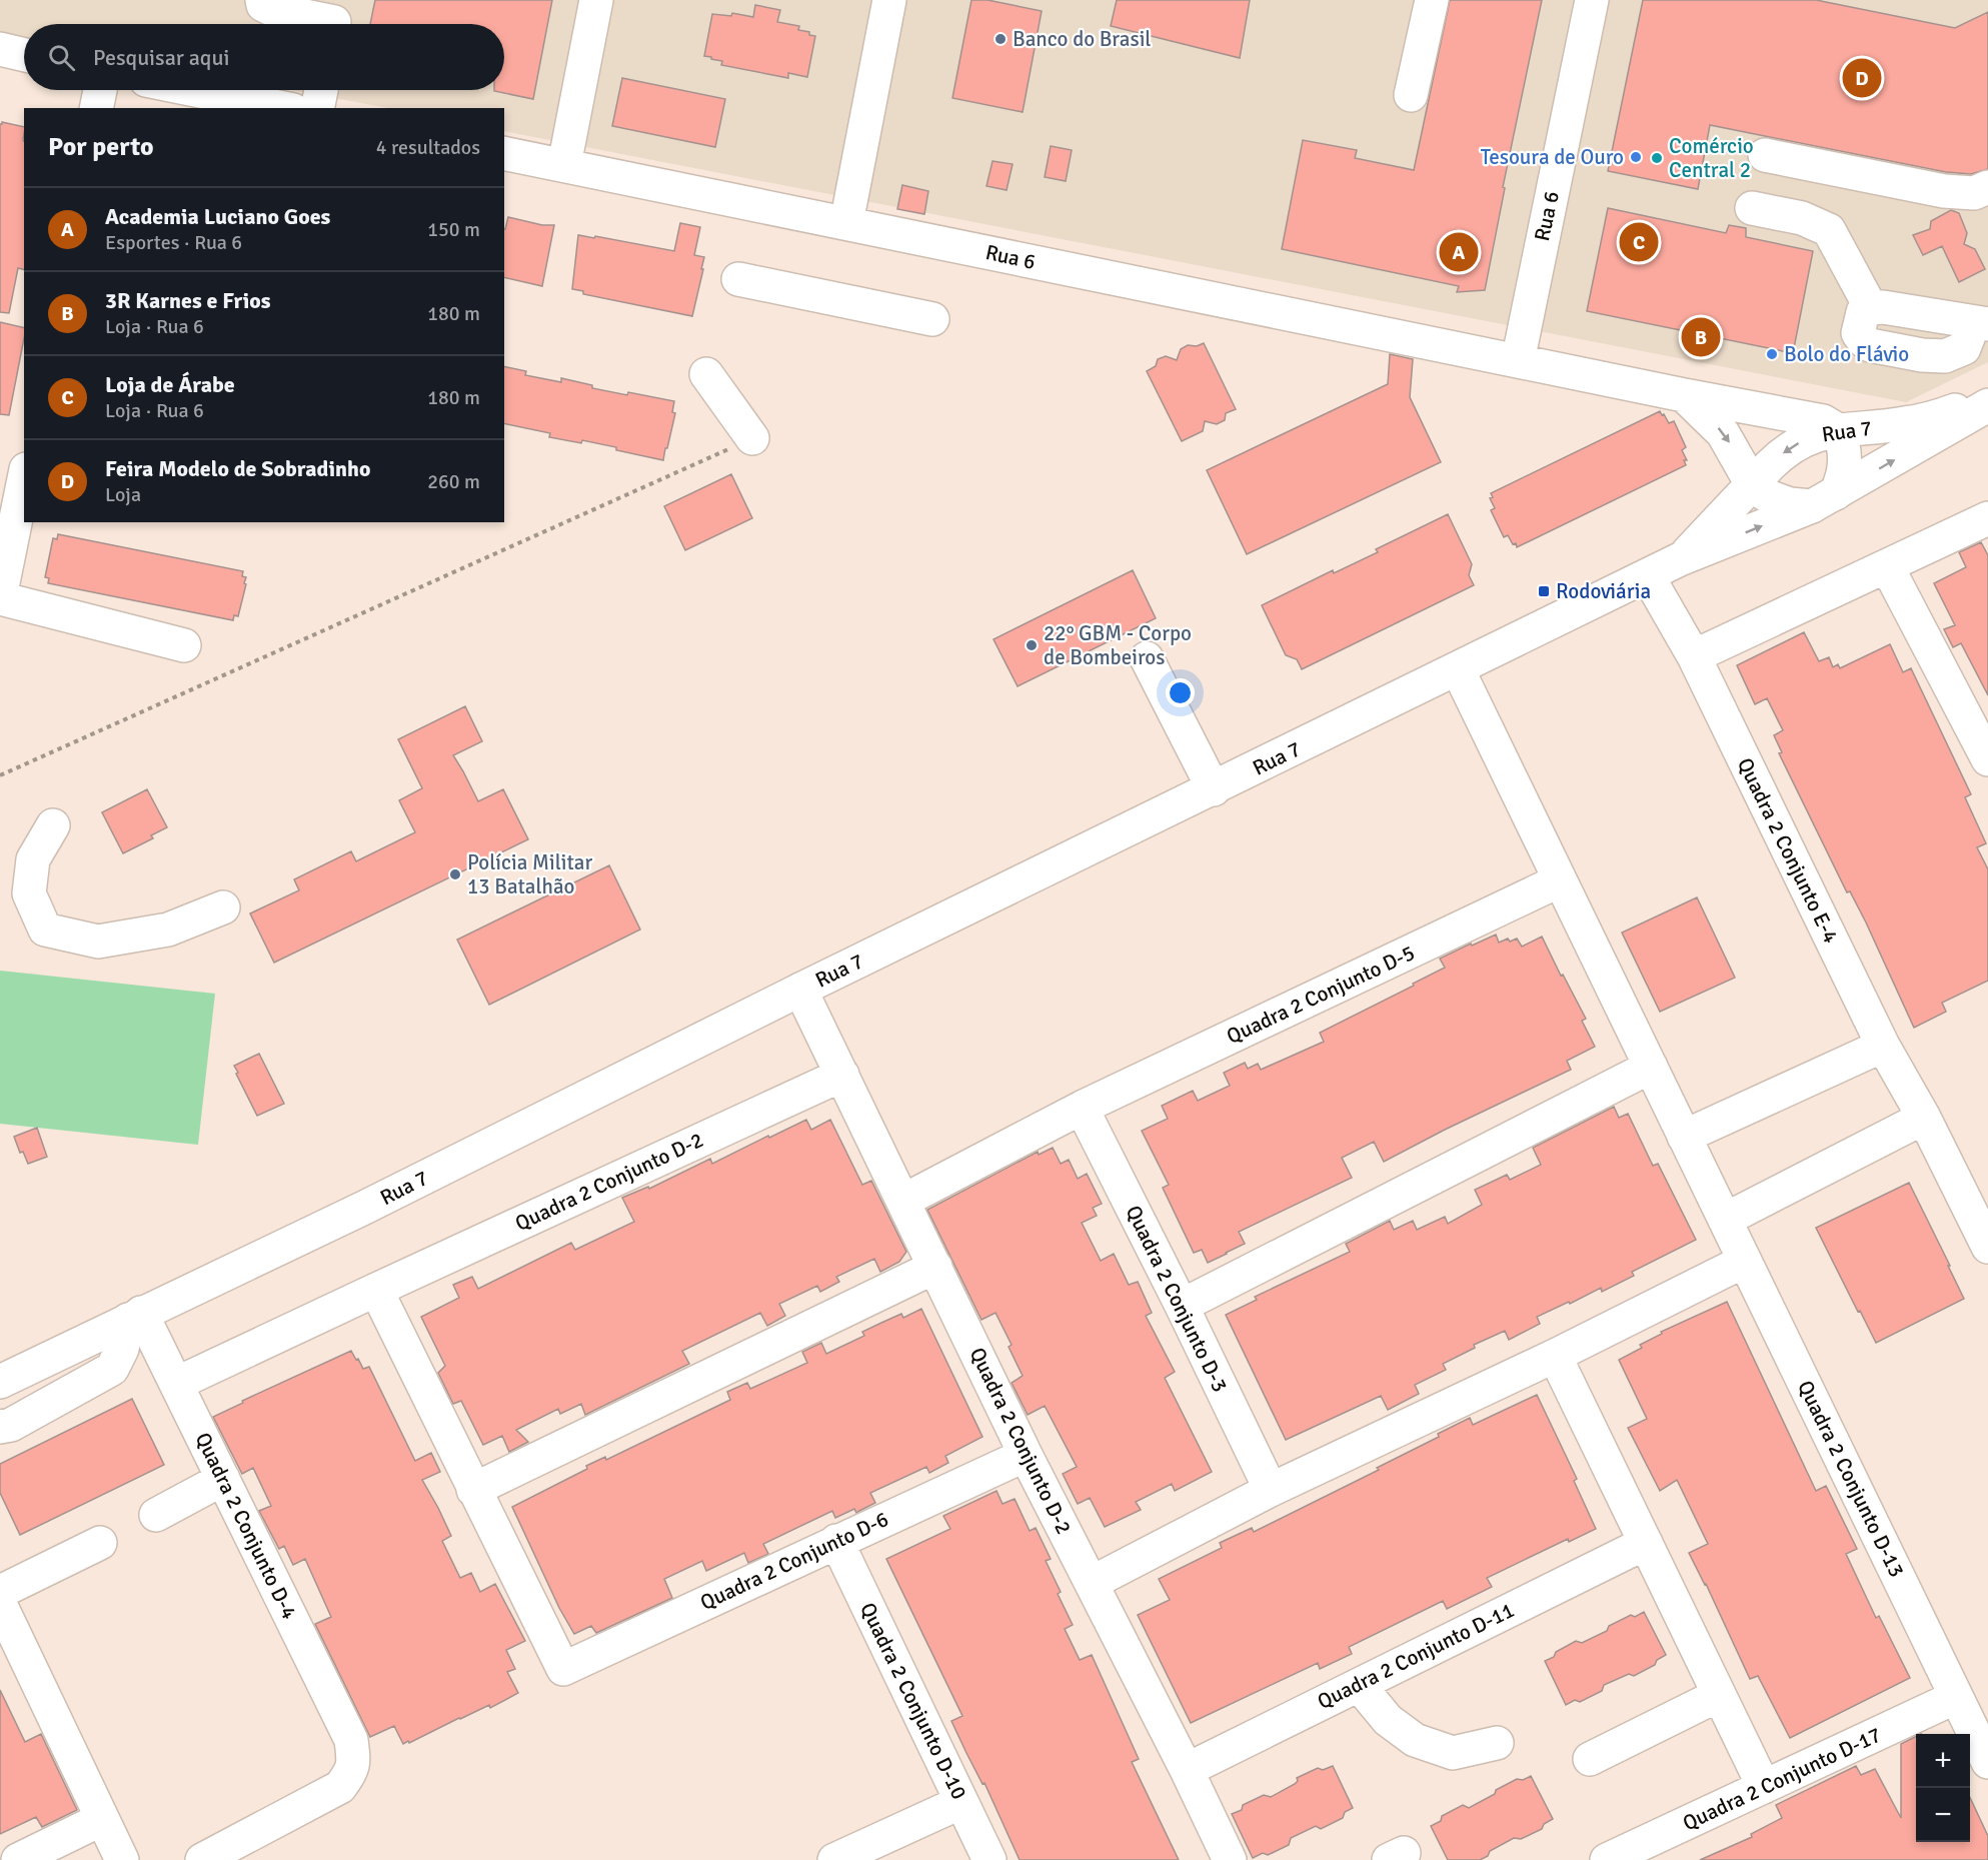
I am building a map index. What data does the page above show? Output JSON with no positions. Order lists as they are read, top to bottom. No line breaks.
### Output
{"streets":{"street":["Rua 6","Rua 7","Quadra 2 Conjunto E-4","Quadra 2 Conjunto D-5","Quadra 2 Conjunto D-2","Quadra 2 Conjunto D-3","Quadra 2 Conjunto D-13","Quadra 2 Conjunto D-4","Quadra 2 Conjunto D-6","Quadra 2 Conjunto D-11","Quadra 2 Conjunto D-10","Quadra 2 Conjunto D-17"]},"crossings":[["Rua 6","Rua 7"],["Rua 7","Quadra 2 Conjunto E-4"],["Rua 7","Quadra 2 Conjunto D-2"],["Rua 7","Quadra 2 Conjunto D-13"],["Rua 7","Quadra 2 Conjunto D-4"],["Quadra 2 Conjunto D-5","Quadra 2 Conjunto D-2"],["Quadra 2 Conjunto D-5","Quadra 2 Conjunto D-3"],["Quadra 2 Conjunto D-5","Quadra 2 Conjunto D-13"],["Quadra 2 Conjunto D-2","Quadra 2 Conjunto D-4"],["Quadra 2 Conjunto D-2","Quadra 2 Conjunto D-6"],["Quadra 2 Conjunto D-13","Quadra 2 Conjunto D-17"],["Quadra 2 Conjunto D-6","Quadra 2 Conjunto D-10"]],"places":{"other":["Banco do Brasil","Tesoura de Ouro","Comércio Central 2","Bolo do Flávio","22° GBM - Corpo de Bombeiros","Polícia Militar 13 Batalhão"],"transit":["Rodoviária"]},"page":{"search":"Pesquisar aqui","pins":["D","C","A","B"],"heading":["Por perto","4 resultados"],"list":[{"mark":"A","name":"Academia Luciano Goes","note":"Esportes · Rua 6","value":"150 m"},{"mark":"B","name":"3R Karnes e Frios","note":"Loja · Rua 6","value":"180 m"},{"mark":"C","name":"Loja de Árabe","note":"Loja · Rua 6","value":"180 m"},{"mark":"D","name":"Feira Modelo de Sobradinho","note":"Loja","value":"260 m"}],"map_buttons":["+","−"]}}
